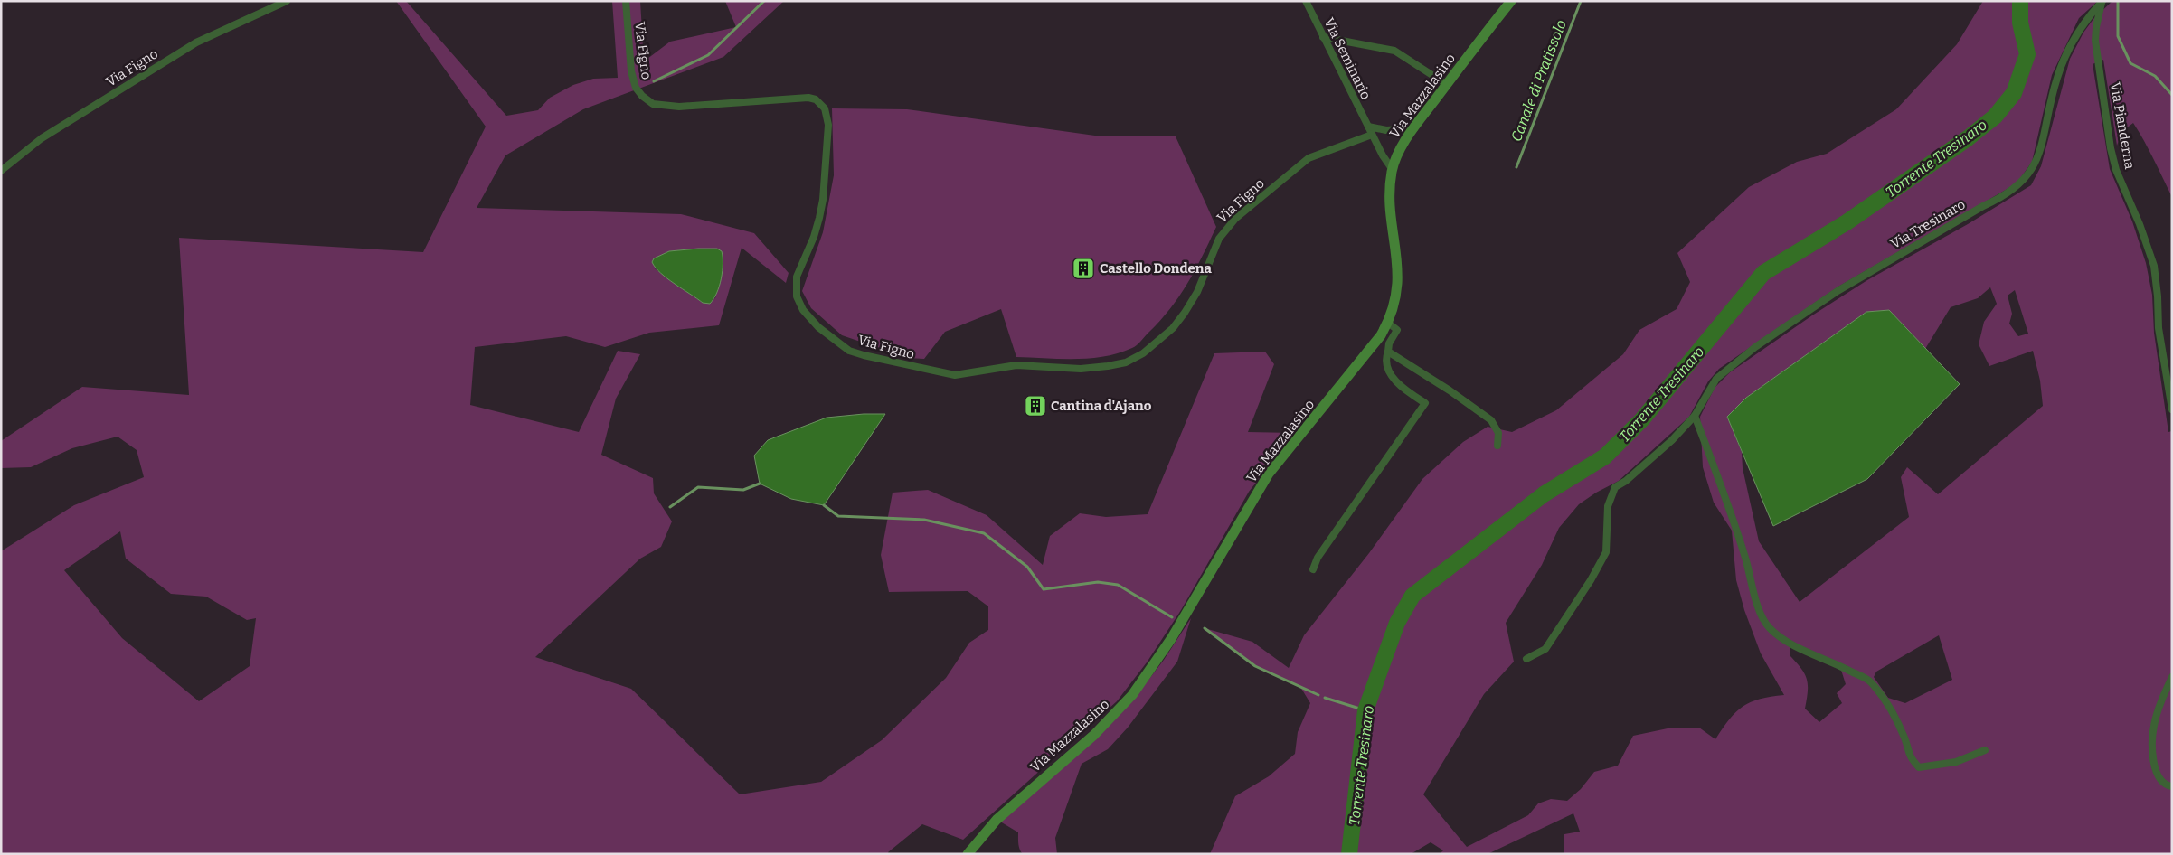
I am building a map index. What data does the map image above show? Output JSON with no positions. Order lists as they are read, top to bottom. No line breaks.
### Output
{"streets":{"main road":["Via Mazzalasino"],"street":["Via Figno","Via Seminario","Via Pianderna","Via Tresinaro"]},"crossings":[["Via Figno","Via Seminario"],["Via Seminario","Via Mazzalasino"],["Via Pianderna","Via Tresinaro"]],"water":["Canale di Pratissolo","Torrente Tresinaro"],"places":{"building":["Castello Dondena","Cantina d'Ajano"]}}
